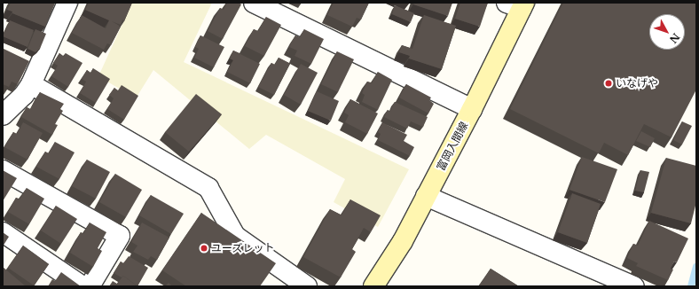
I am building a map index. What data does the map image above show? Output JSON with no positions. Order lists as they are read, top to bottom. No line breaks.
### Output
{"streets":{"main road":["富岡入間線"]},"places":["いなげや","ユーズレット"],"north":"bottom right"}
